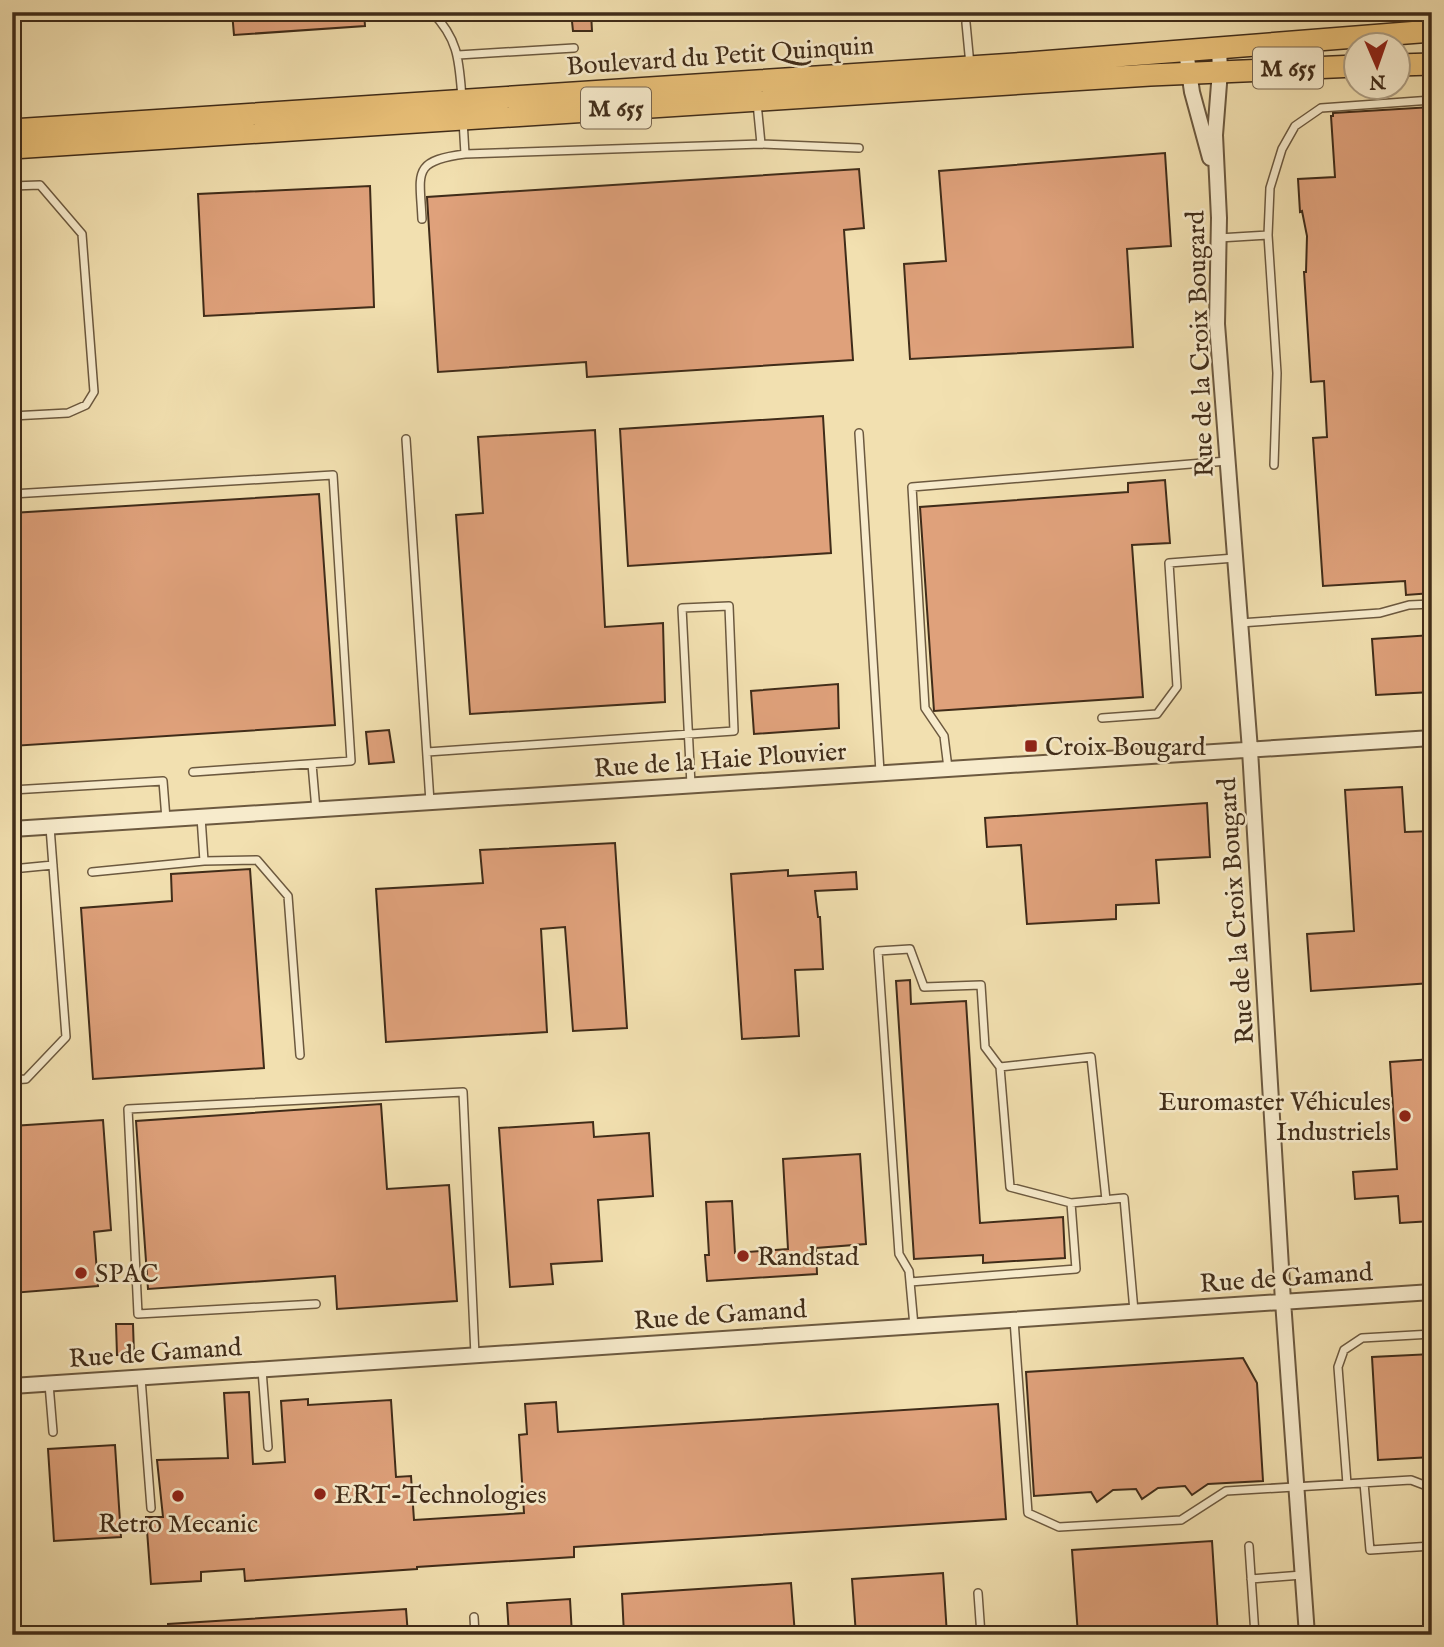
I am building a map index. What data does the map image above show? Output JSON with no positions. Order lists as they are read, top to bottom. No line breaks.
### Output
{"streets":{"main road":["Boulevard du Petit Quinquin","M 655"],"street":["Rue de la Croix Bougard","Rue de la Haie Plouvier","Rue de Gamand"]},"crossings":[["Rue de la Croix Bougard","Rue de la Haie Plouvier"],["Rue de la Croix Bougard","Rue de Gamand"]],"places":{"transit":["Croix Bougard"],"other":["Euromaster Véhicules Industriels","Randstad","SPAC","ERT-Technologies","Retro Mecanic"]},"north":"bottom"}
